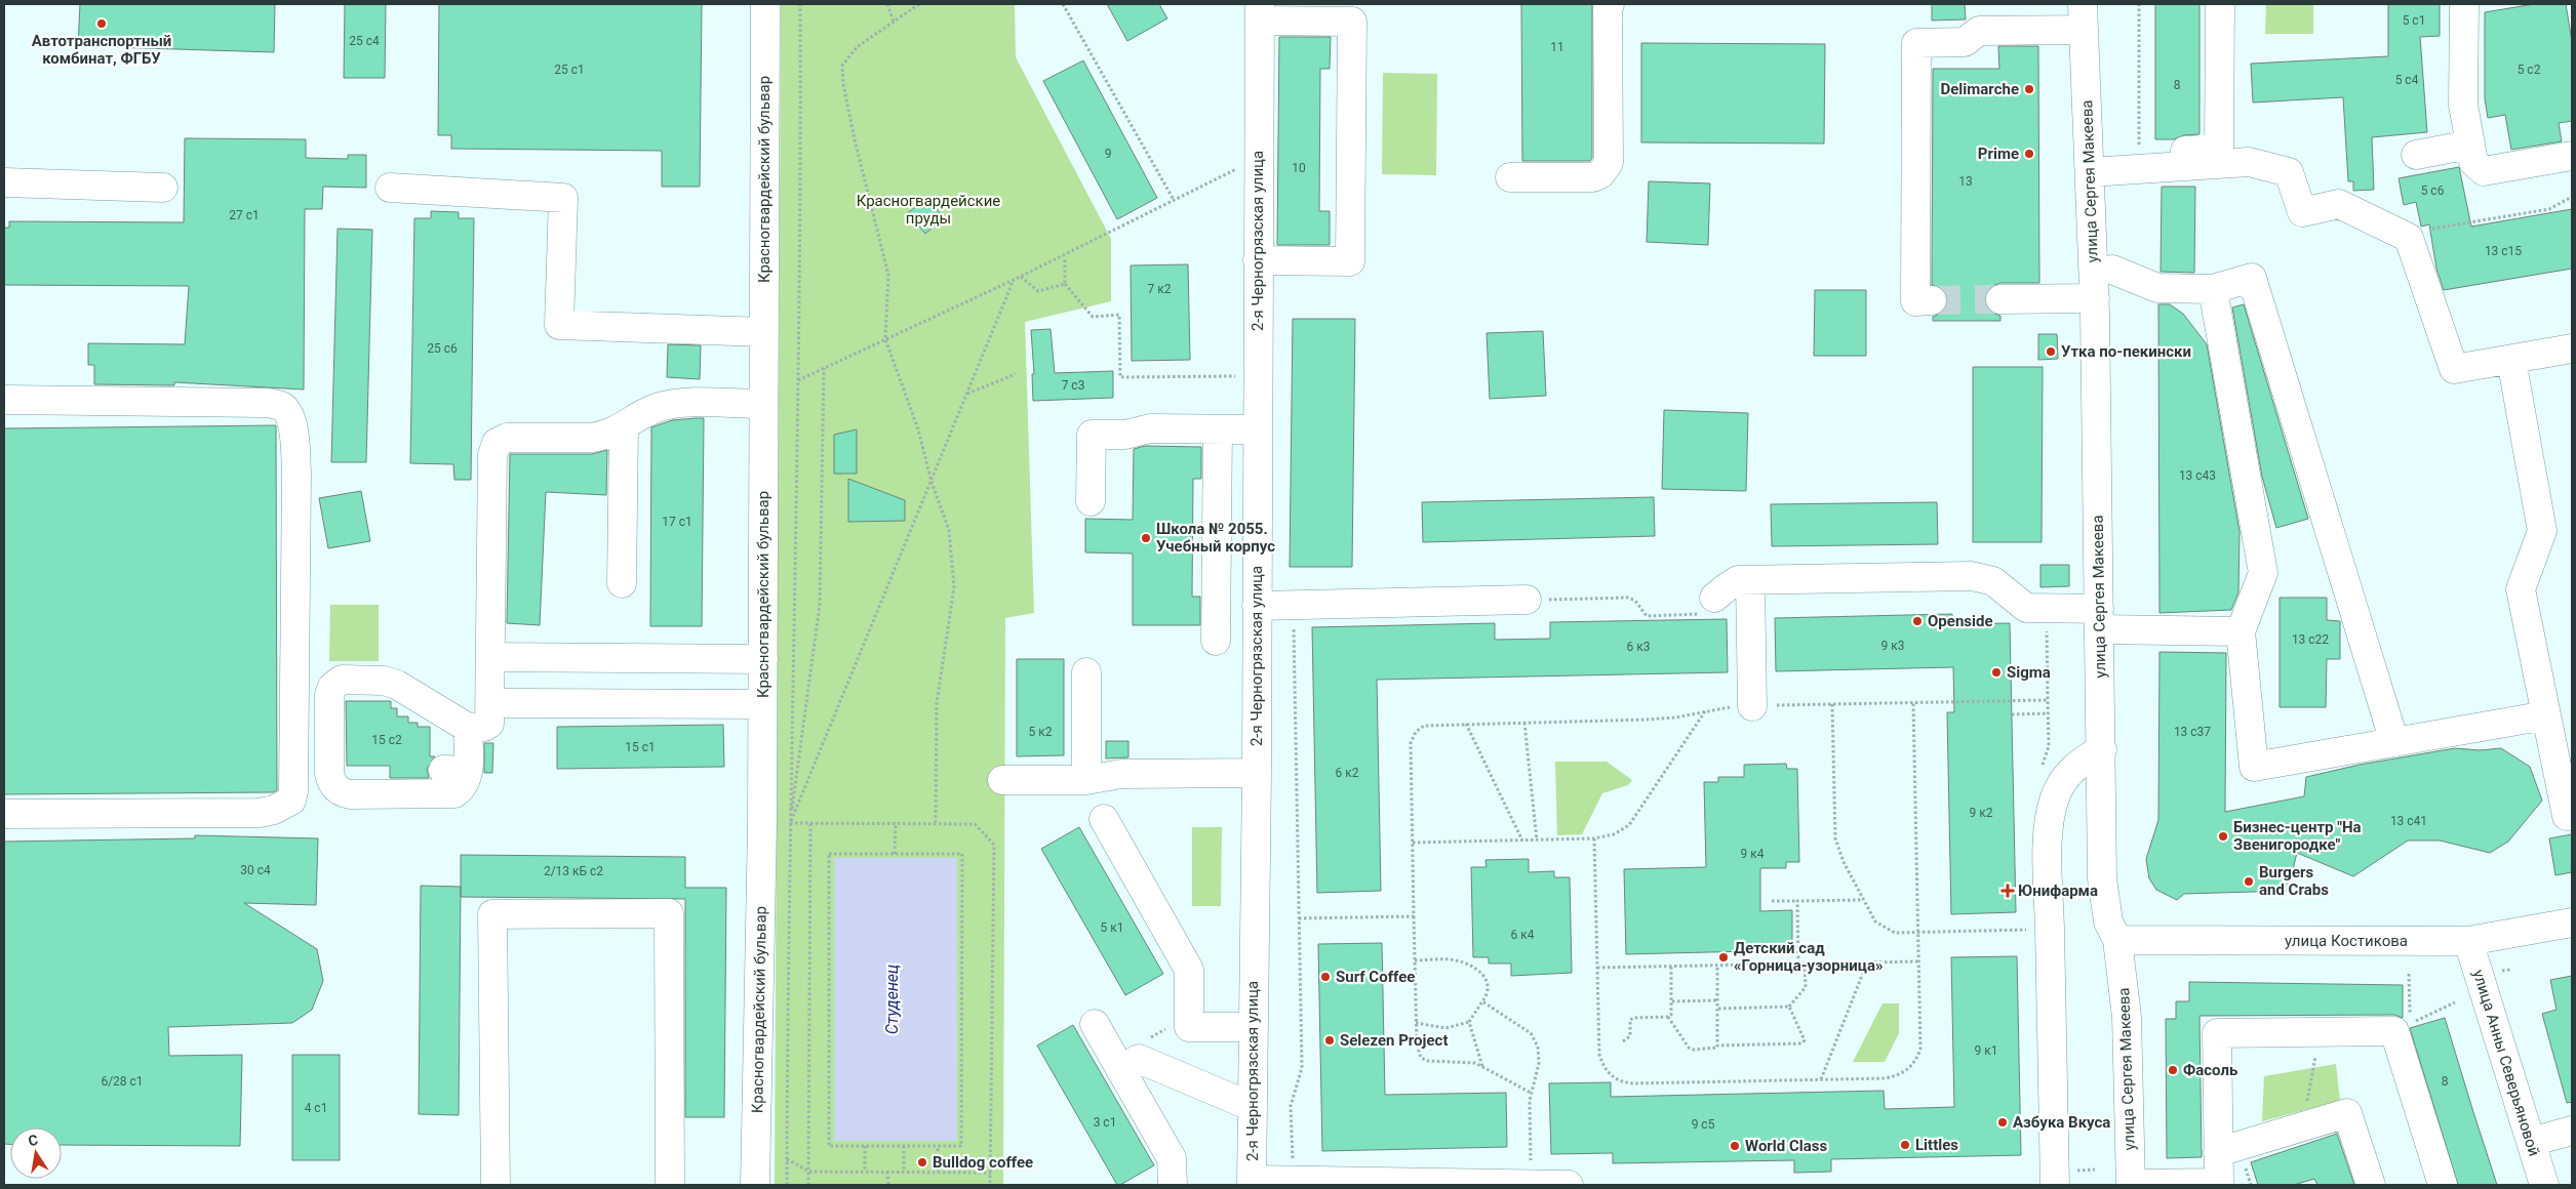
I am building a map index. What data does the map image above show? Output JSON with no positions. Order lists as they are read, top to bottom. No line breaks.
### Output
{"streets":{"street":["Красногвардейский бульвар","улица Сергея Макеева","2-я Черногрязская улица","улица Костикова","улица Анны Северьяновой"]},"crossings":[["улица Сергея Макеева","улица Костикова"],["улица Костикова","улица Анны Северьяновой"]],"water":["Студенец"],"parks":["Красногвардейские пруды"],"places":{"other":["Автотранспортный комбинат, ФГБУ","Delimarche","Prime","Утка по-пекински","Школа № 2055. Учебный корпус","Openside","Sigma","Бизнес-центр \"На Звенигородке\"","Burgers and Crabs","Детский сад «Горница-узорница»","Surf Coffee","Selezen Project","Фасоль","Азбука Вкуса","Littles","World Class","Bulldog coffee"],"health":["Юнифарма"]},"house_numbers":["5 с1","25 с4","11","25 с1","5 с2","5 с4","8","9","10","13","5 с6","27 с1","13 с15","7 к2","25 с6","7 с3","13 с43","17 с1","13 с22","9 к3","6 к3","5 к2","13 с37","15 с2","15 с1","6 к2","9 к2","13 с41","9 к4","30 с4","2/13 кБ с2","5 к1","6 к4","9 к1","6/28 с1","8","4 с1","3 с1","9 с5"],"north":"top"}
